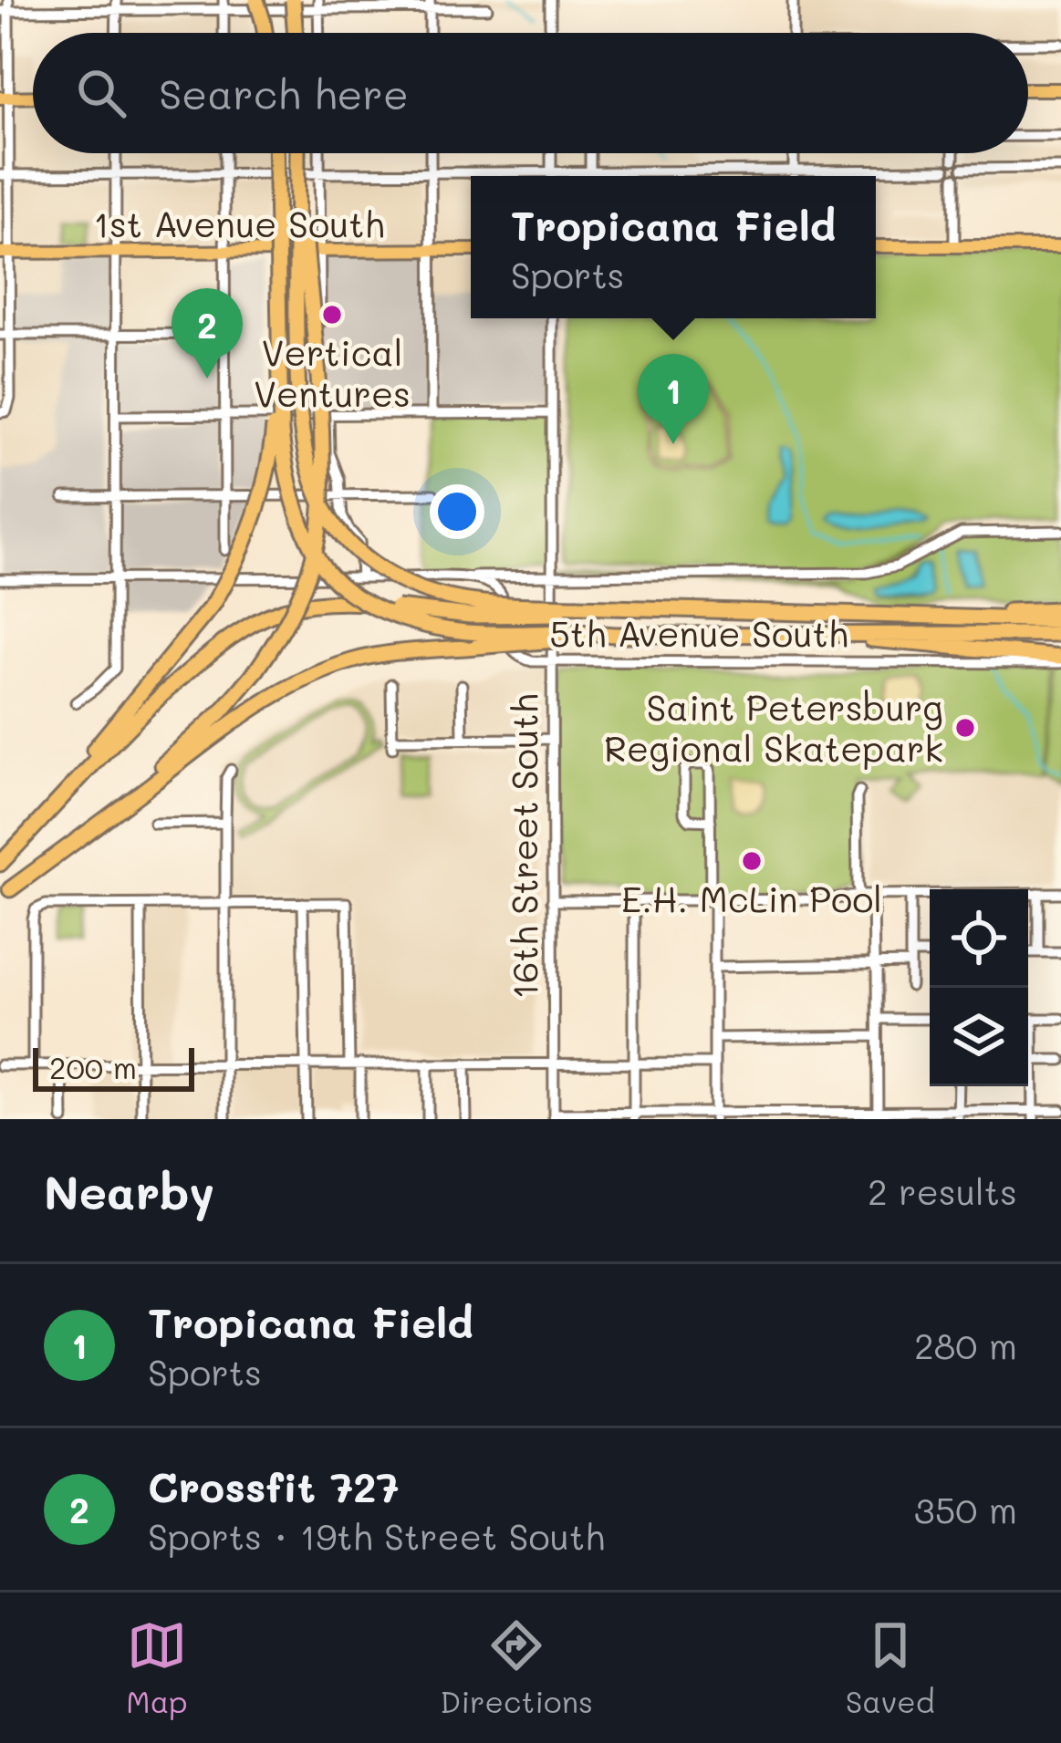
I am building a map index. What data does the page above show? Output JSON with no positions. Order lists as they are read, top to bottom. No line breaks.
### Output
{"streets":{"main road":["1st Avenue South"],"street":["5th Avenue South","16th Street South"]},"crossings":[["5th Avenue South","16th Street South"]],"places":["Vertical Ventures","Saint Petersburg Regional Skatepark","E.H. McLin Pool"],"scale_bar":"200 m","page":{"search":"Search here","popup":["Tropicana Field","Sports"],"pins":["2","1"],"scale":"200 m","heading":["Nearby","2 results"],"list":[{"mark":"1","name":"Tropicana Field","note":"Sports","value":"280 m"},{"mark":"2","name":"Crossfit 727","note":"Sports · 19th Street South","value":"350 m"}],"nav":["Map","Directions","Saved"]}}
